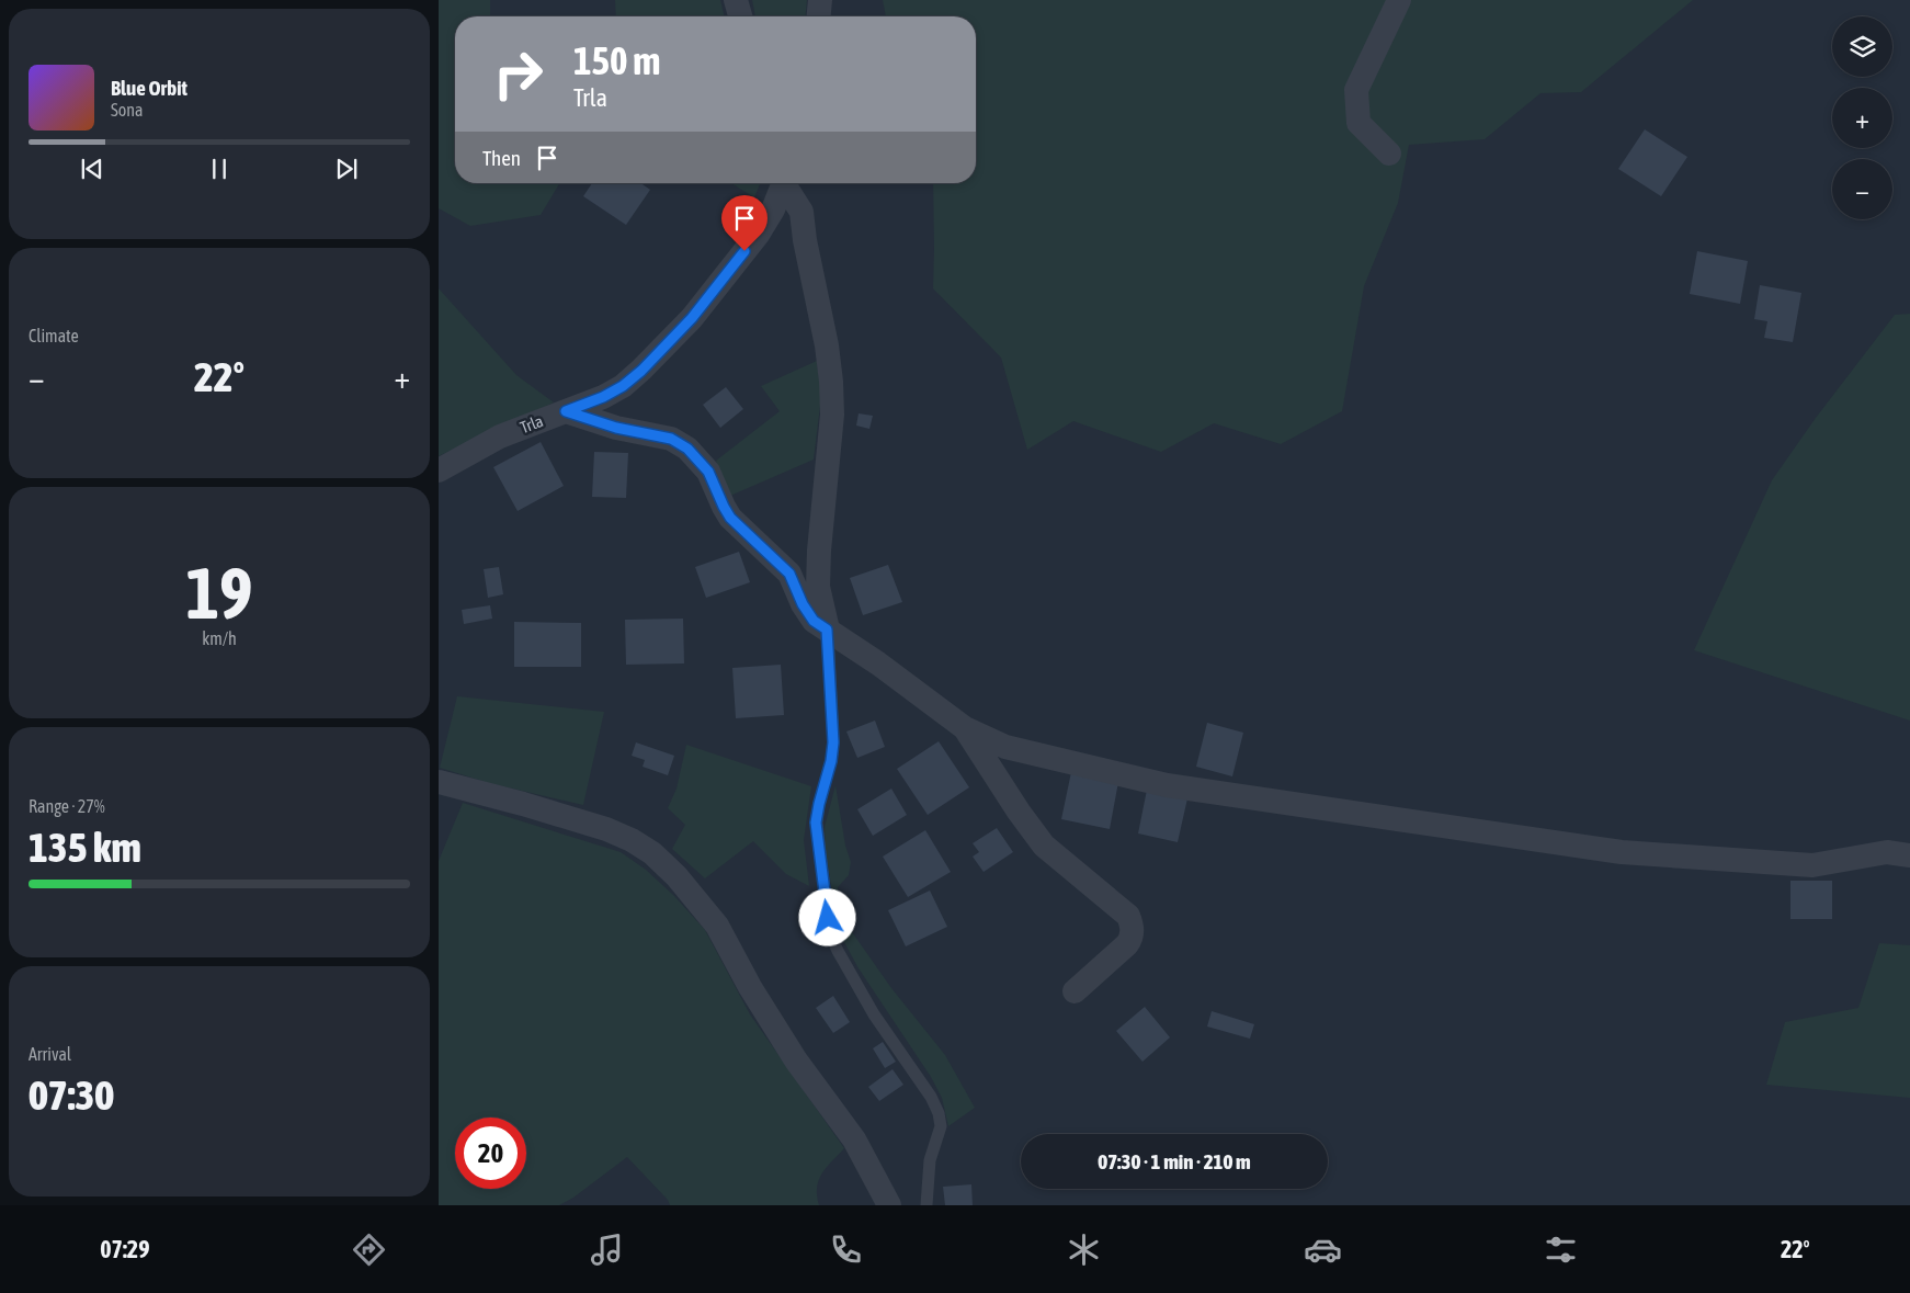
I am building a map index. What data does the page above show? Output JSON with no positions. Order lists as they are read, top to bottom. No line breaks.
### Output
{"streets":{"street":["Trla"]},"page":{"map_buttons":["+","−"],"turn":["150 m","Trla"],"song":["Blue Orbit","Sona"],"then":"Then","tile":["Climate",["19","km/h"],["Range · 27%","135 km"],["Arrival","07:30"]],"heat":["−","22°","+"],"limit":"20","trip":"07:30 · 1 min · 210 m","tabs":["07:29","22°"]}}
